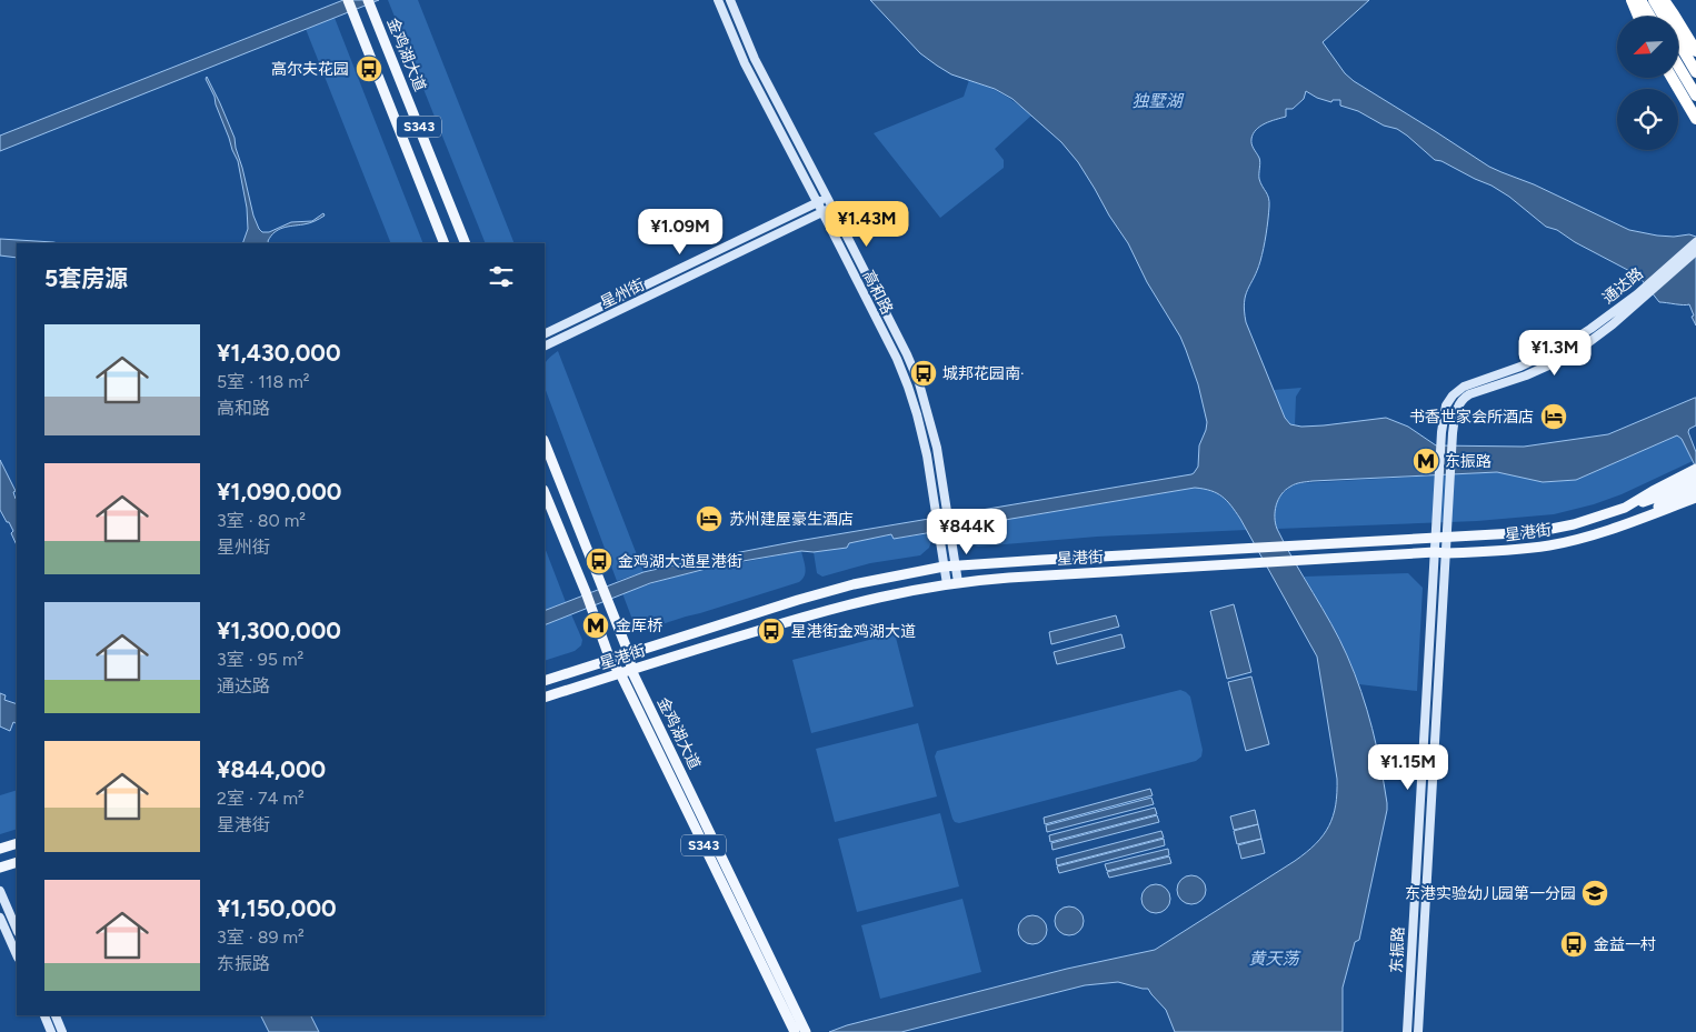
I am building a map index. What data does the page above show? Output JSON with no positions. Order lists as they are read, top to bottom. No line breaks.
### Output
{"streets":{"main road":["金鸡湖大道","S343","通达路","高和路","星州街","星港街","东振路"]},"crossings":[["金鸡湖大道","星港街"],["通达路","星港街"],["通达路","东振路"],["高和路","星州街"],["高和路","星港街"],["星港街","东振路"]],"water":["独墅湖","黄天荡"],"places":{"bus stop":["高尔夫花园","城邦花园南·","金鸡湖大道星港街","星港街金鸡湖大道","金益一村"],"hotel":["书香世家会所酒店","苏州建屋豪生酒店"],"metro station":["东振路","金厍桥"],"school or university":["东港实验幼儿园第一分园"]},"north":"bottom left","page":{"price":["¥1.43M","¥1.09M","¥1.3M","¥844K","¥1.15M"],"heading":"5套房源","list":[{"name":"¥1,430,000","note":"5室 · 118 m² · 高和路"},{"name":"¥1,090,000","note":"3室 · 80 m² · 星州街"},{"name":"¥1,300,000","note":"3室 · 95 m² · 通达路"},{"name":"¥844,000","note":"2室 · 74 m² · 星港街"},{"name":"¥1,150,000","note":"3室 · 89 m² · 东振路"}]}}
